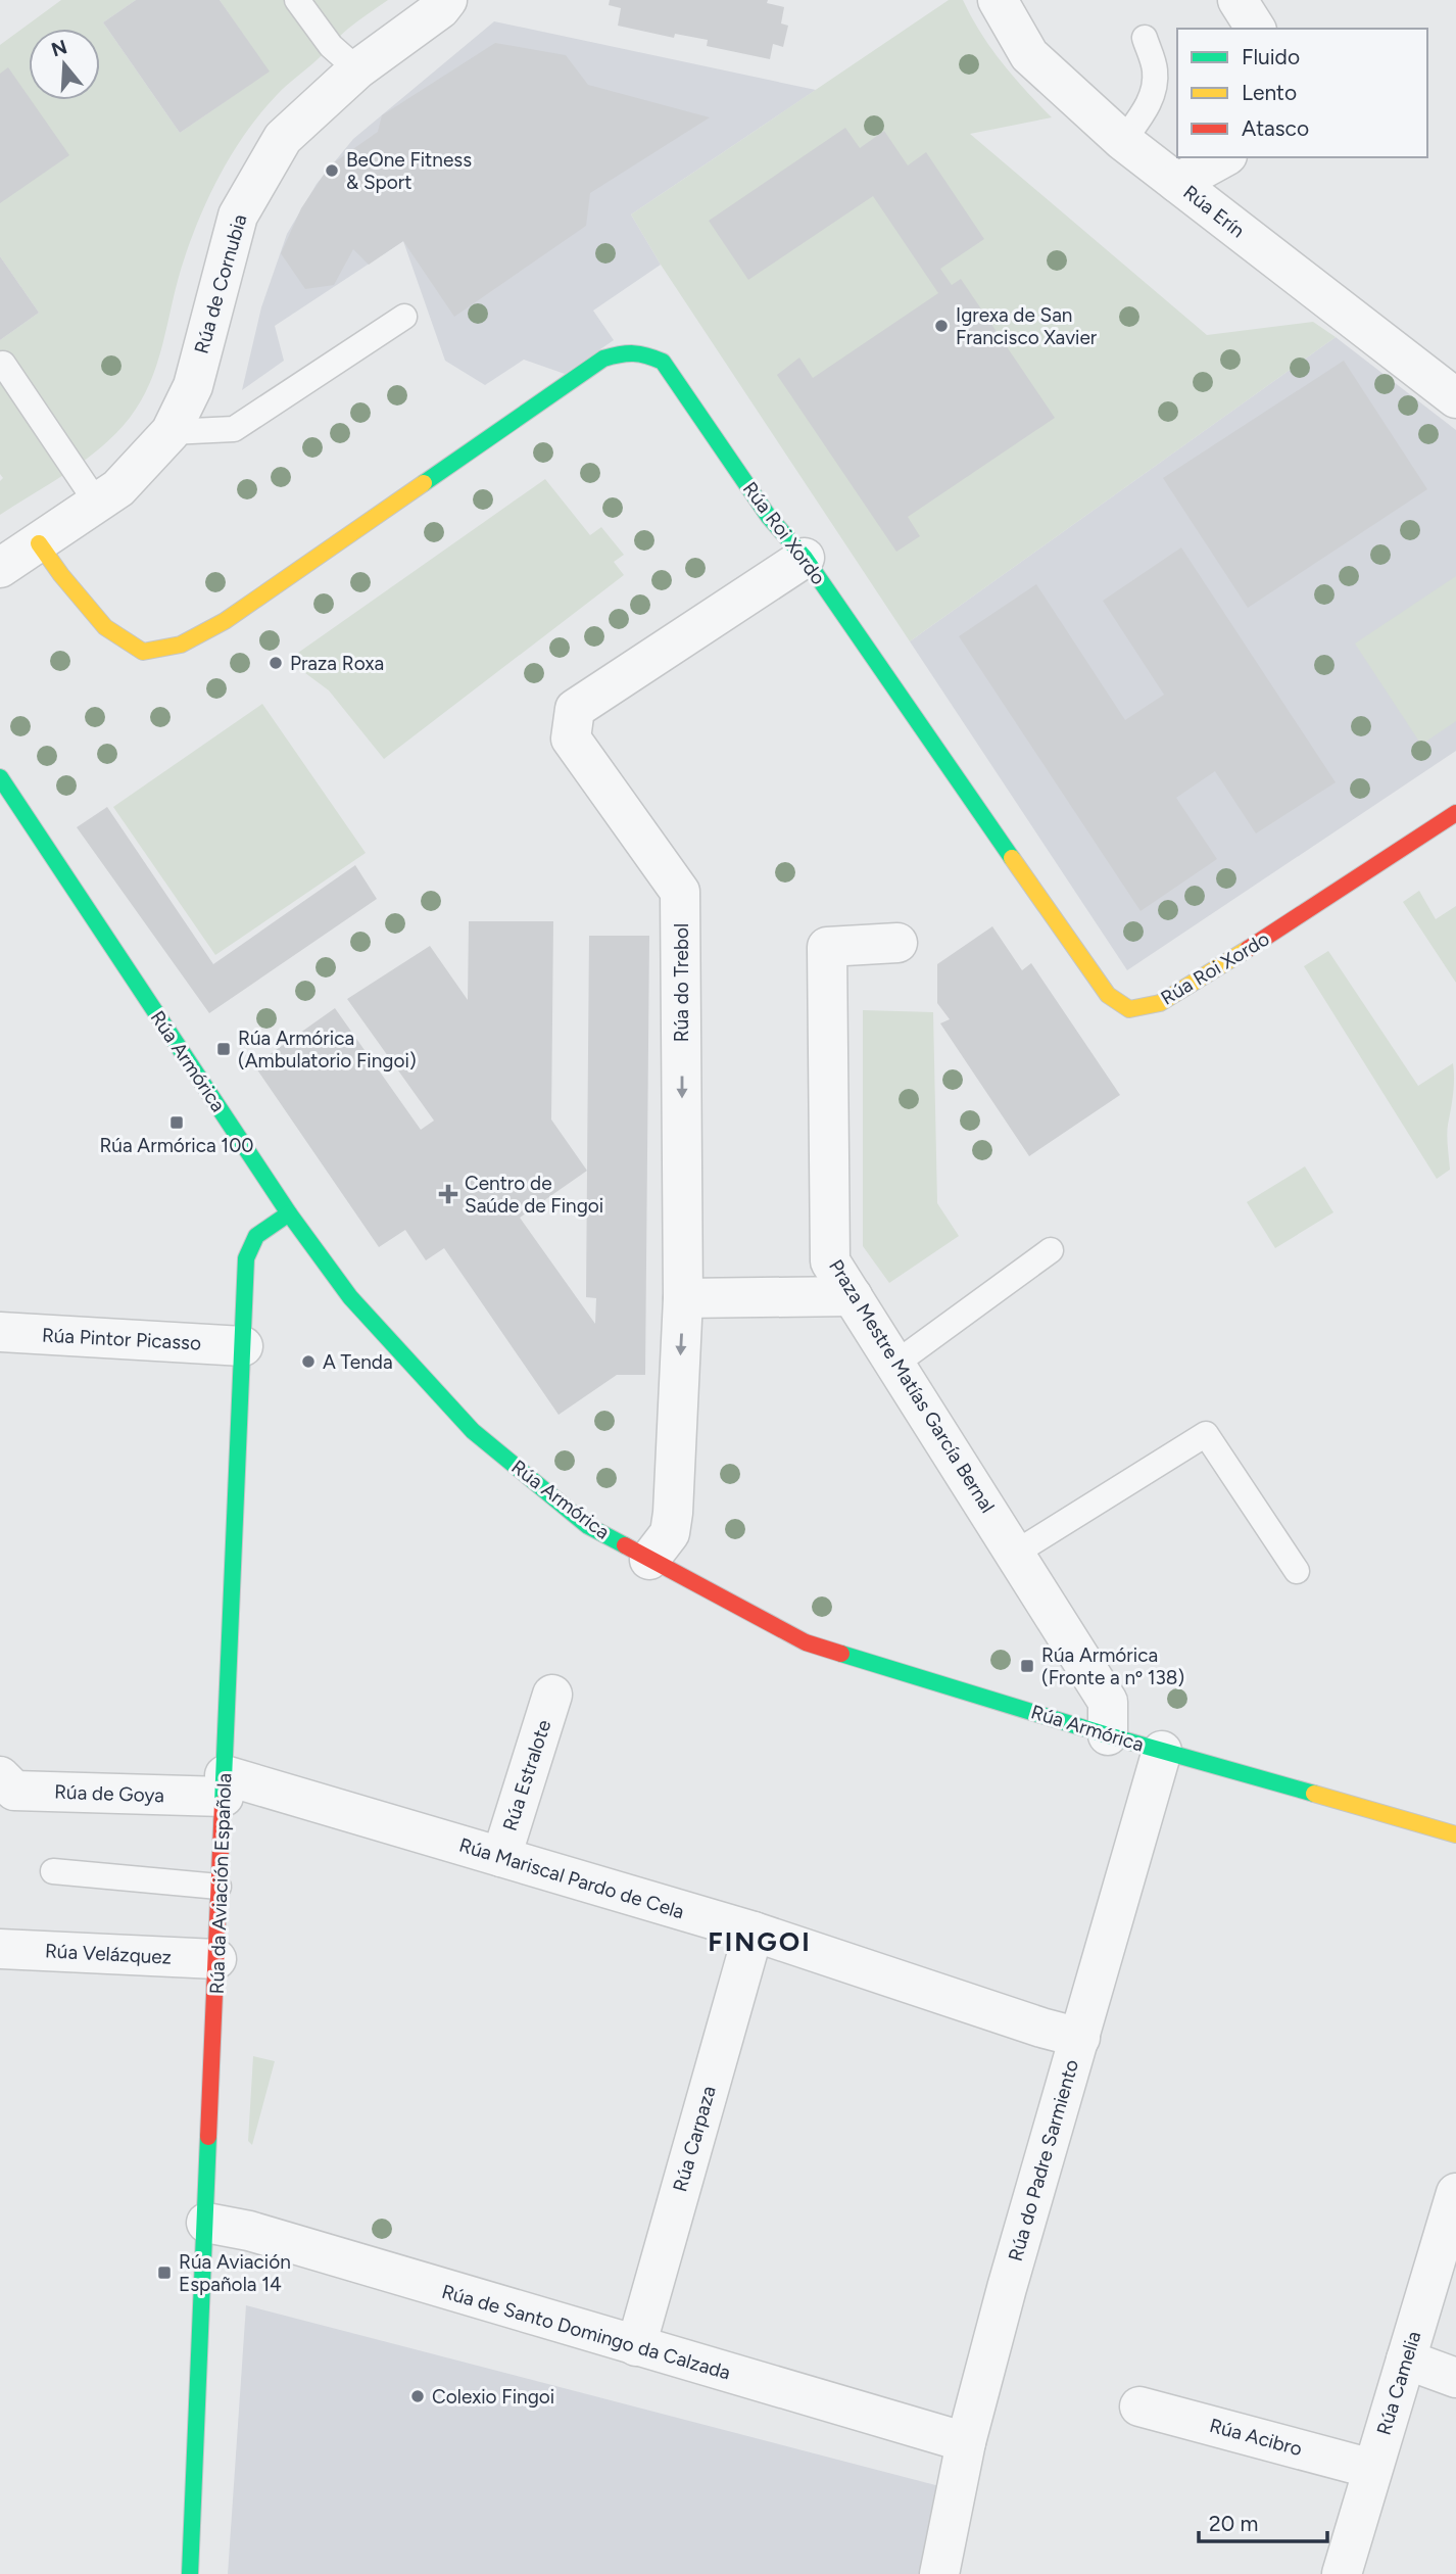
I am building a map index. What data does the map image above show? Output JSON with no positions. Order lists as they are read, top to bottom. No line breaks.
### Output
{"streets":{"street":["Rúa Erín","Rúa de Cornubia","Rúa Roi Xordo","Rúa do Trebol","Rúa Armórica","Rúa Pintor Picasso","Praza Mestre Matías García Bernal","Rúa Estralote","Rúa de Goya","Rúa Mariscal Pardo de Cela","Rúa da Aviación Española","Rúa Velázquez","Rúa Carpaza","Rúa do Padre Sarmiento","Rúa de Santo Domingo da Calzada","Rúa Camelia","Rúa Acibro"]},"crossings":[["Rúa de Cornubia","Rúa Roi Xordo"],["Rúa Roi Xordo","Rúa do Trebol"],["Rúa do Trebol","Rúa Armórica"],["Rúa Armórica","Praza Mestre Matías García Bernal"],["Rúa Armórica","Rúa da Aviación Española"],["Rúa Armórica","Rúa do Padre Sarmiento"],["Rúa Pintor Picasso","Rúa da Aviación Española"],["Rúa Estralote","Rúa Mariscal Pardo de Cela"],["Rúa de Goya","Rúa Mariscal Pardo de Cela"],["Rúa de Goya","Rúa da Aviación Española"],["Rúa Mariscal Pardo de Cela","Rúa da Aviación Española"],["Rúa Mariscal Pardo de Cela","Rúa Carpaza"],["Rúa Mariscal Pardo de Cela","Rúa do Padre Sarmiento"],["Rúa da Aviación Española","Rúa Velázquez"],["Rúa da Aviación Española","Rúa de Santo Domingo da Calzada"],["Rúa Carpaza","Rúa de Santo Domingo da Calzada"],["Rúa do Padre Sarmiento","Rúa de Santo Domingo da Calzada"],["Rúa Camelia","Rúa Acibro"]],"one_way":["Rúa do Trebol"],"districts":["FINGOI"],"places":{"other":["BeOne Fitness & Sport","Igrexa de San Francisco Xavier","Praza Roxa","A Tenda","Colexio Fingoi"],"transit":["Rúa Armórica (Ambulatorio Fingoi)","Rúa Armórica 100","Rúa Armórica (Fronte a nº 138)","Rúa Aviación Española 14"],"health":["Centro de Saúde de Fingoi"]},"legend":["Fluido","Lento","Atasco"],"scale_bar":"20 m","north":"top"}
